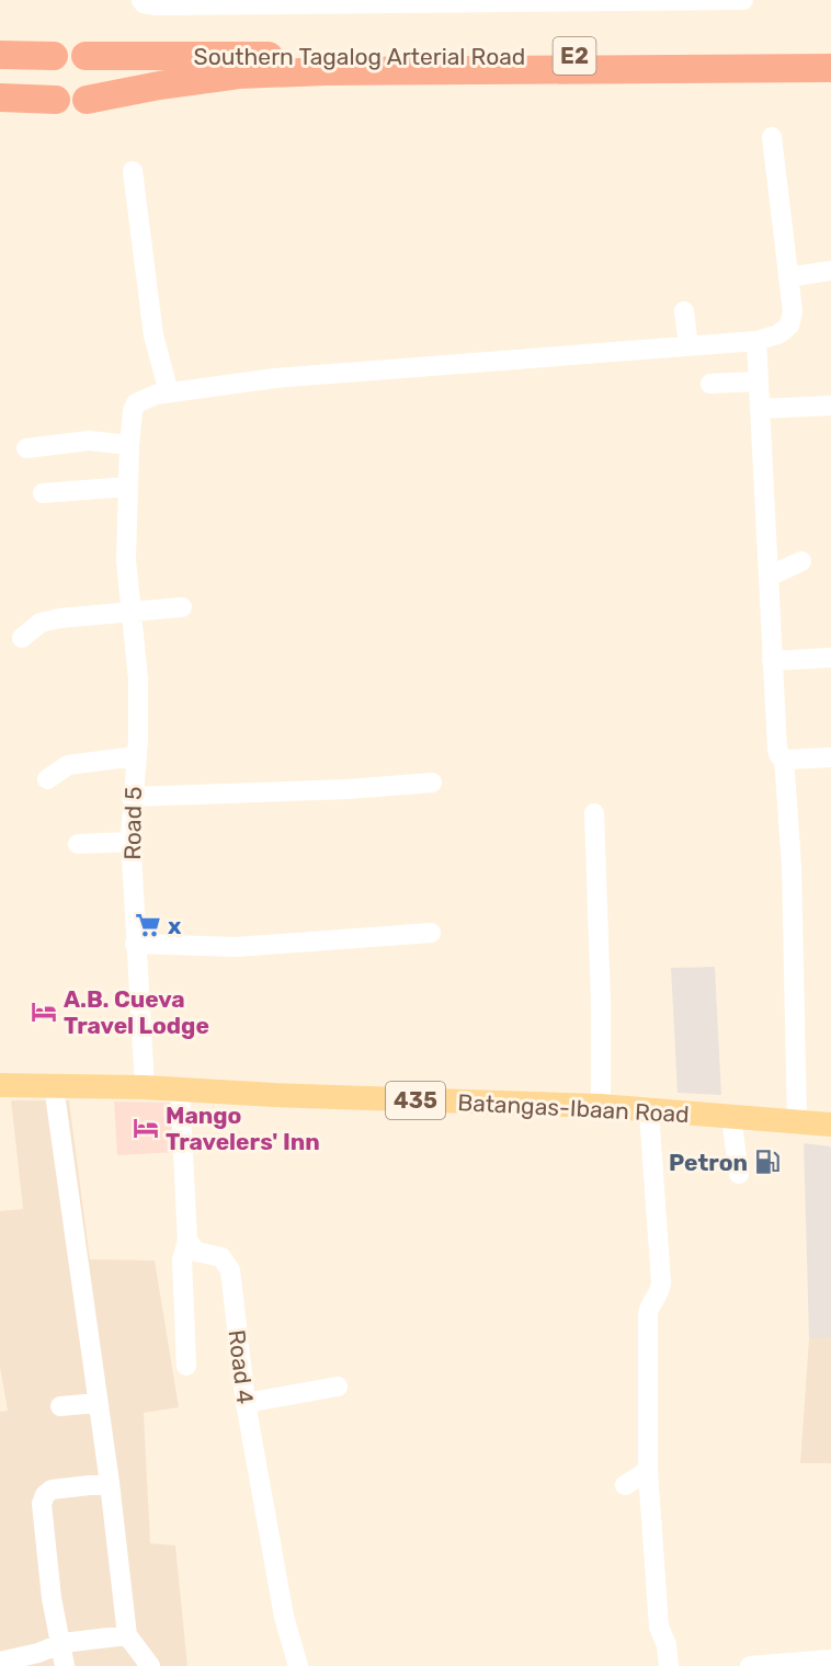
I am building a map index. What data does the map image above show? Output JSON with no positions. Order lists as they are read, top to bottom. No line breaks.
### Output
{"streets":{"highway":["Southern Tagalog Arterial Road","E2"],"main road":["435","Batangas-Ibaan Road"],"street":["Road 5","Road 4"]},"crossings":[["Road 5","Batangas-Ibaan Road"]],"places":{"supermarket":["x"],"hotel":["A.B. Cueva Travel Lodge","Mango Travelers' Inn"],"fuel station":["Petron"]}}
